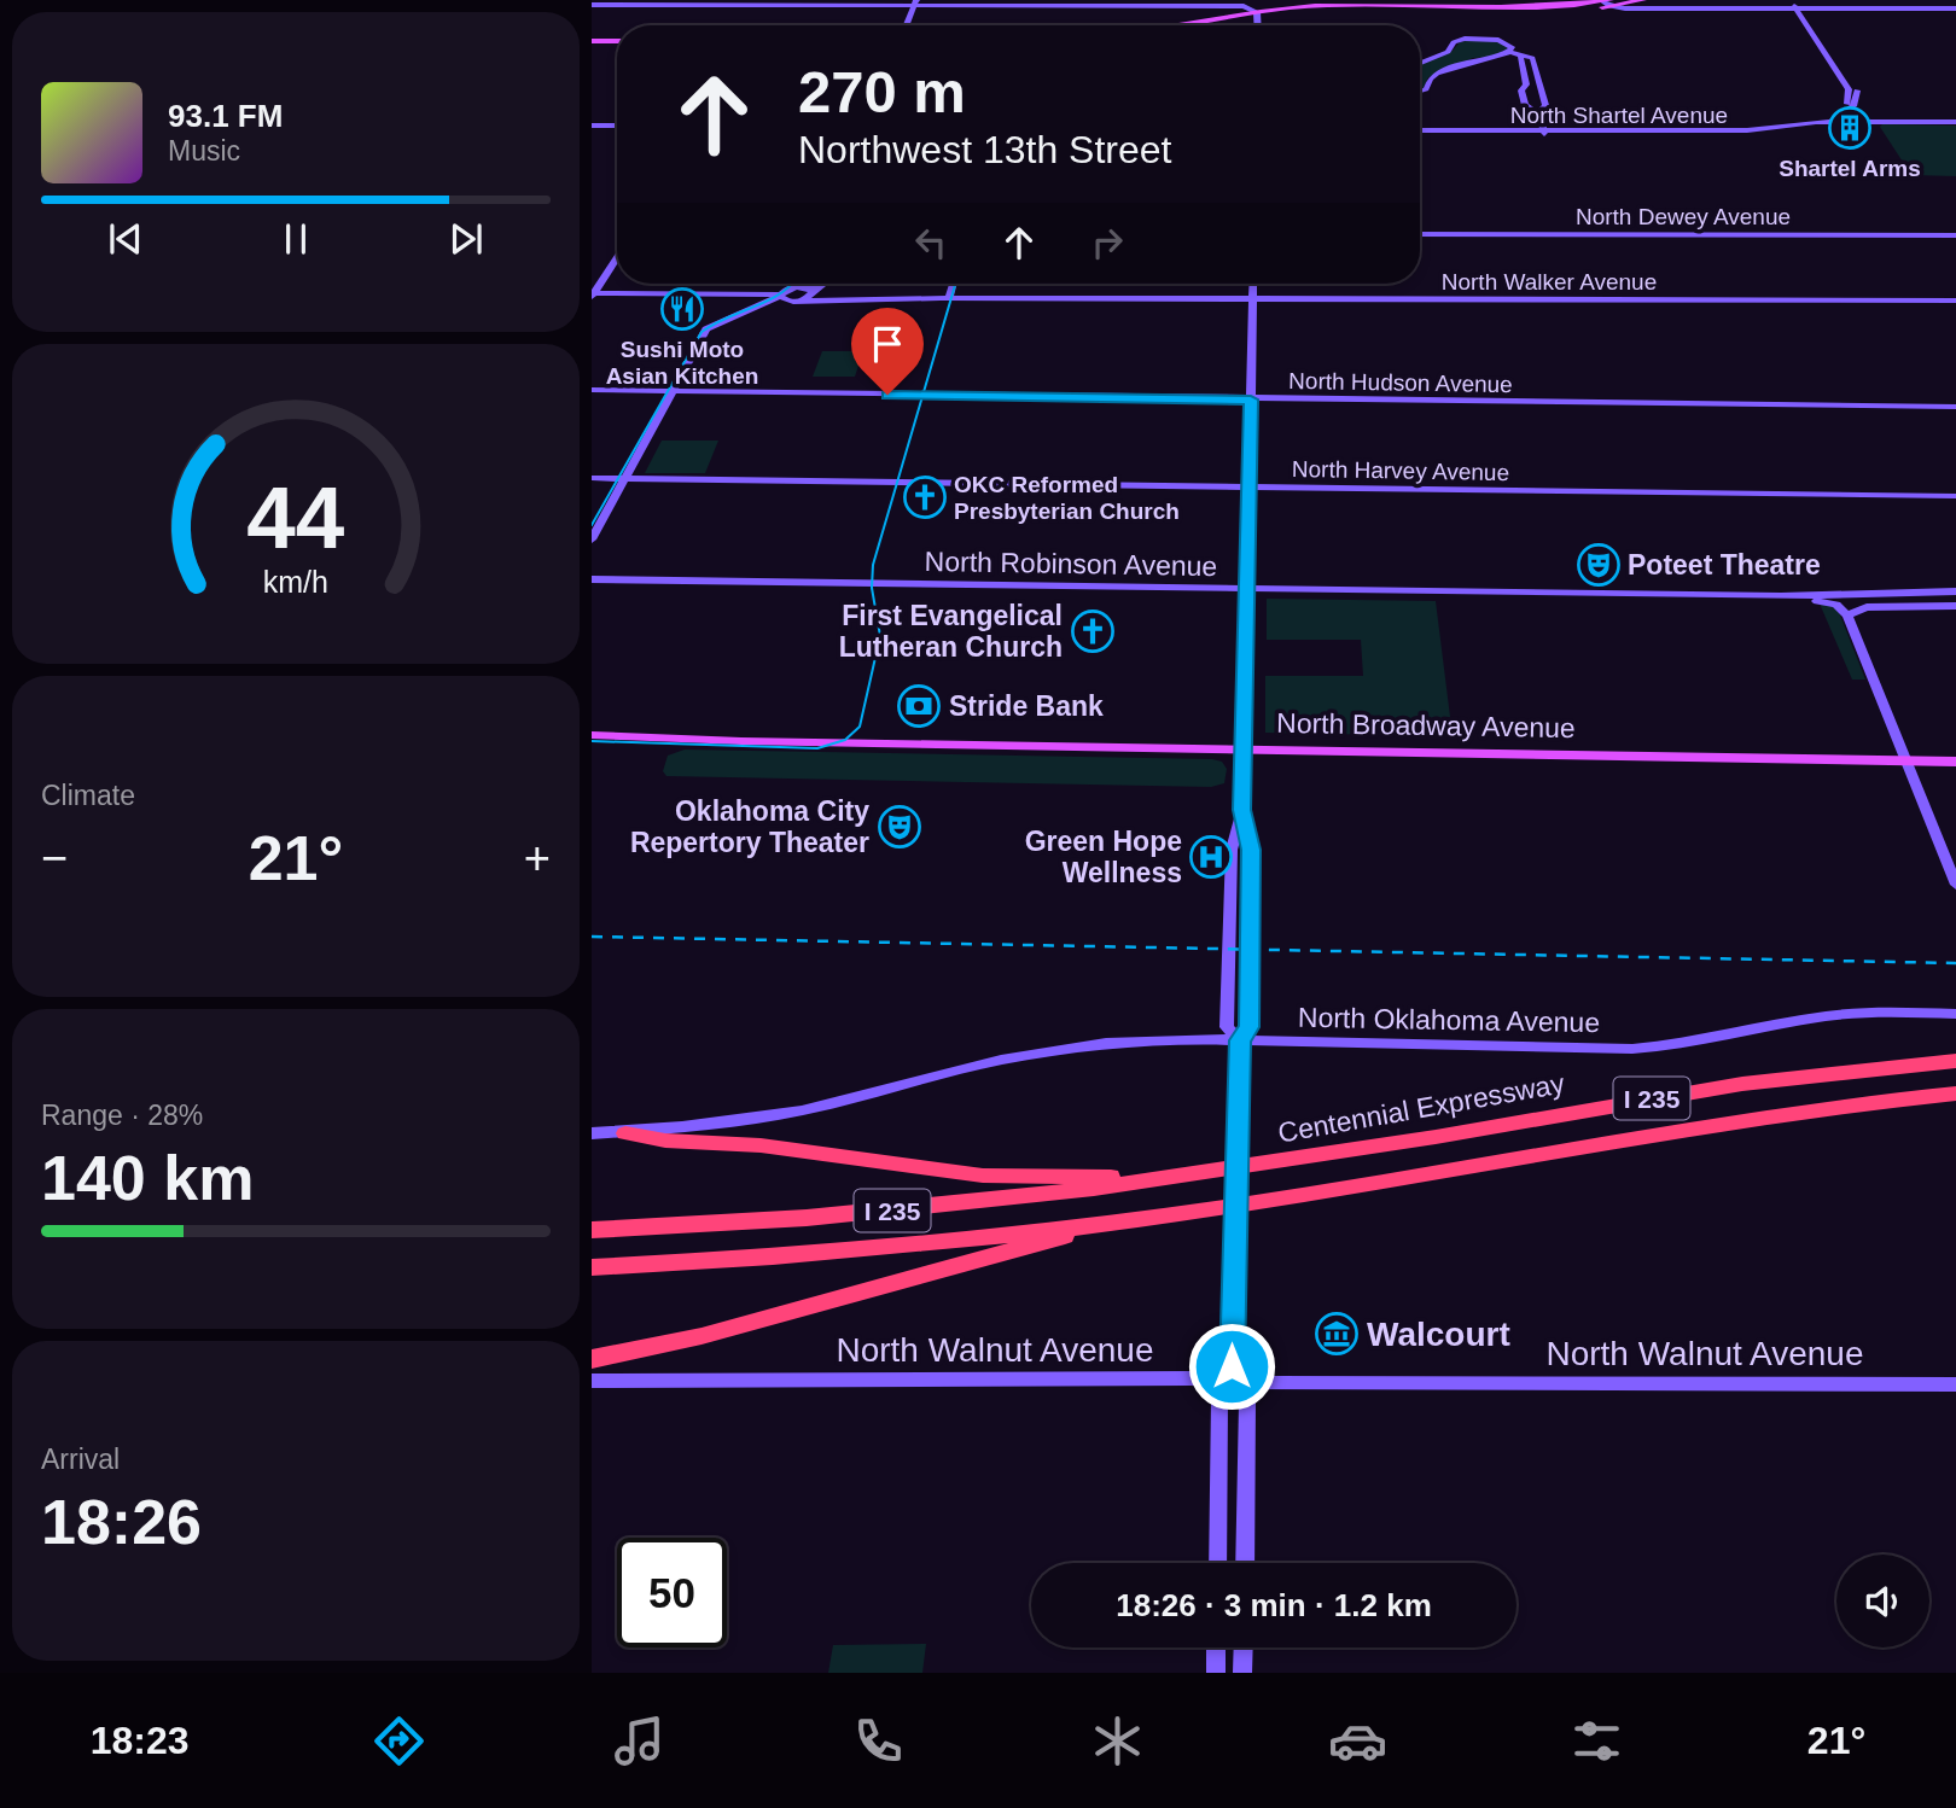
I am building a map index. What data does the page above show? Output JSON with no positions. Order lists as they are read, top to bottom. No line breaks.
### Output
{"streets":{"highway":["I 235","Centennial Expressway"],"main road":["North Broadway Avenue"],"street":["North Shartel Avenue","North Dewey Avenue","North Walker Avenue","North Hudson Avenue","North Harvey Avenue","North Robinson Avenue","North Oklahoma Avenue","North Walnut Avenue"]},"places":{"building":["Shartel Arms"],"restaurant":["Sushi Moto Asian Kitchen"],"church":["OKC Reformed Presbyterian Church","First Evangelical Lutheran Church"],"theatre":["Poteet Theatre","Oklahoma City Repertory Theater"],"bank":["Stride Bank"],"hospital":["Green Hope Wellness"],"museum":["Walcourt"]},"page":{"turn":["270 m","Northwest 13th Street"],"song":["93.1 FM","Music"],"tile":["Climate",["Range · 28%","140 km"],["Arrival","18:26"]],"heat":["−","21°","+"],"limit":"50","trip":"18:26 · 3 min · 1.2 km","tabs":["18:23","21°"],"gauge":["44","km/h"]}}
